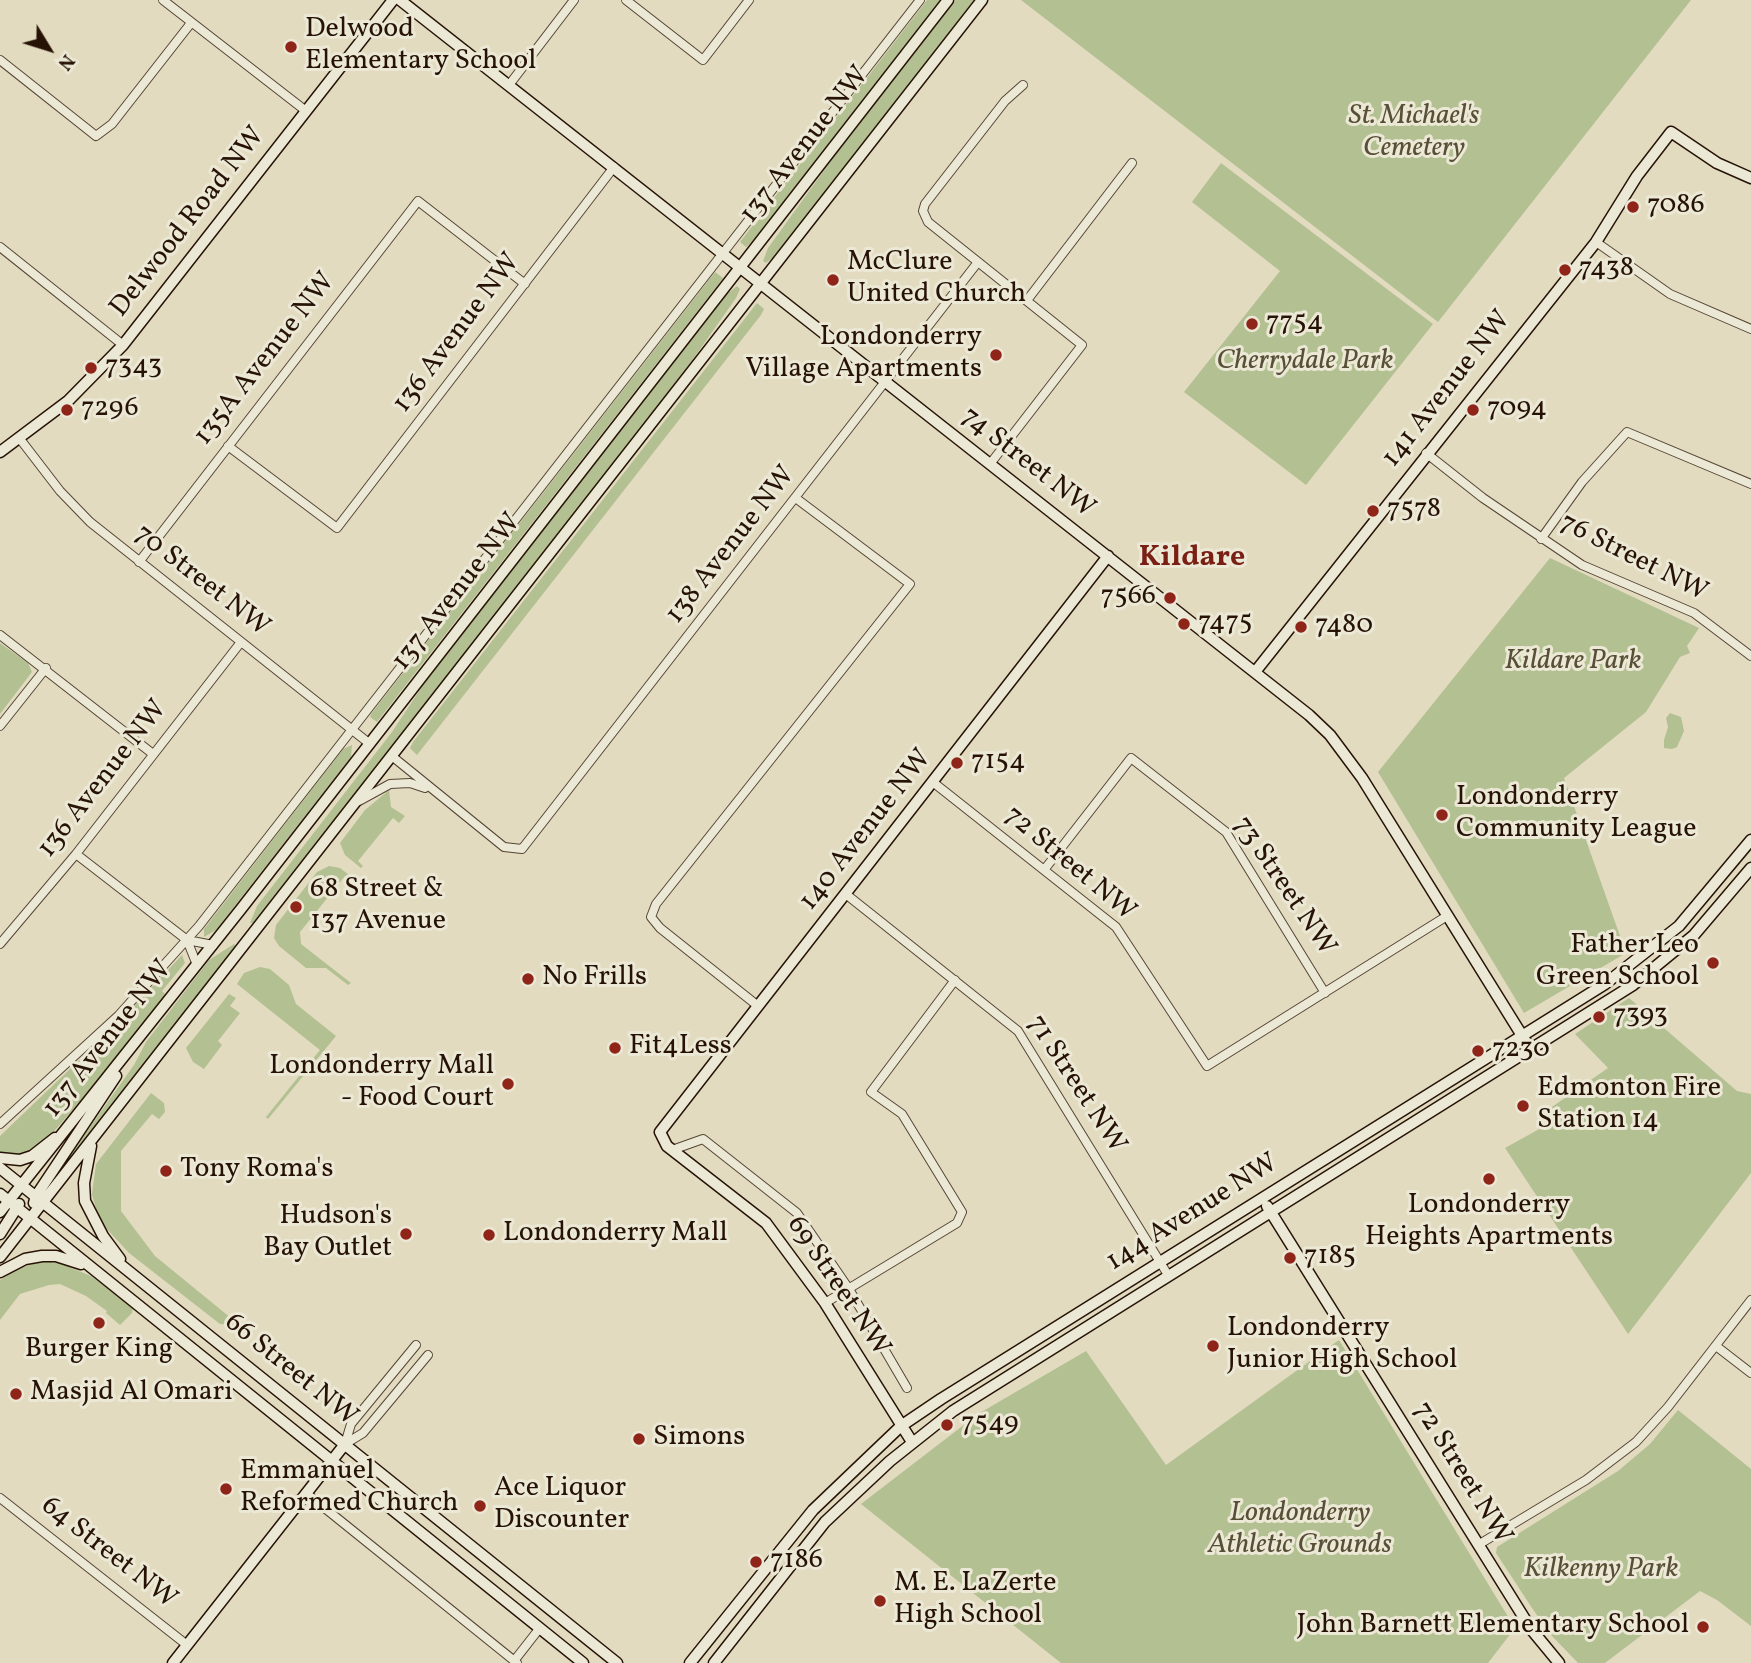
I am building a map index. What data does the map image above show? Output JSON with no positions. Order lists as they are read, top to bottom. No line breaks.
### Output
{"streets":{"street":["137 Avenue NW","Delwood Road NW","136 Avenue NW","135A Avenue NW","141 Avenue NW","74 Street NW","138 Avenue NW","76 Street NW","70 Street NW","140 Avenue NW","72 Street NW","73 Street NW","71 Street NW","144 Avenue NW","69 Street NW","66 Street NW","64 Street NW"]},"crossings":[["137 Avenue NW","74 Street NW"],["137 Avenue NW","138 Avenue NW"],["137 Avenue NW","70 Street NW"],["137 Avenue NW","66 Street NW"],["Delwood Road NW","70 Street NW"],["136 Avenue NW","135A Avenue NW"],["136 Avenue NW","74 Street NW"],["136 Avenue NW","70 Street NW"],["135A Avenue NW","70 Street NW"],["141 Avenue NW","74 Street NW"],["141 Avenue NW","76 Street NW"],["74 Street NW","138 Avenue NW"],["74 Street NW","140 Avenue NW"],["74 Street NW","144 Avenue NW"],["140 Avenue NW","72 Street NW"],["140 Avenue NW","71 Street NW"],["140 Avenue NW","69 Street NW"],["72 Street NW","73 Street NW"],["72 Street NW","144 Avenue NW"],["71 Street NW","144 Avenue NW"],["144 Avenue NW","69 Street NW"]],"districts":["Kildare"],"parks":["St. Michael's Cemetery","Cherrydale Park","Kildare Park","Londonderry Athletic Grounds","Kilkenny Park"],"places":["Delwood Elementary School","7086","7438","McClure United Church","7754","Londonderry Village Apartments","7343","7296","7094","7578","7566","7475","7480","7154","Londonderry Community League","68 Street & 137 Avenue","Father Leo Green School","No Frills","7393","Fit4Less","7230","Londonderry Mall - Food Court","Edmonton Fire Station 14","Tony Roma's","Londonderry Heights Apartments","Hudson's Bay Outlet","Londonderry Mall","7185","Burger King","Londonderry Junior High School","Masjid Al Omari","7549","Simons","Emmanuel Reformed Church","Ace Liquor Discounter","7186","M. E. LaZerte High School","John Barnett Elementary School"],"north":"bottom right"}
